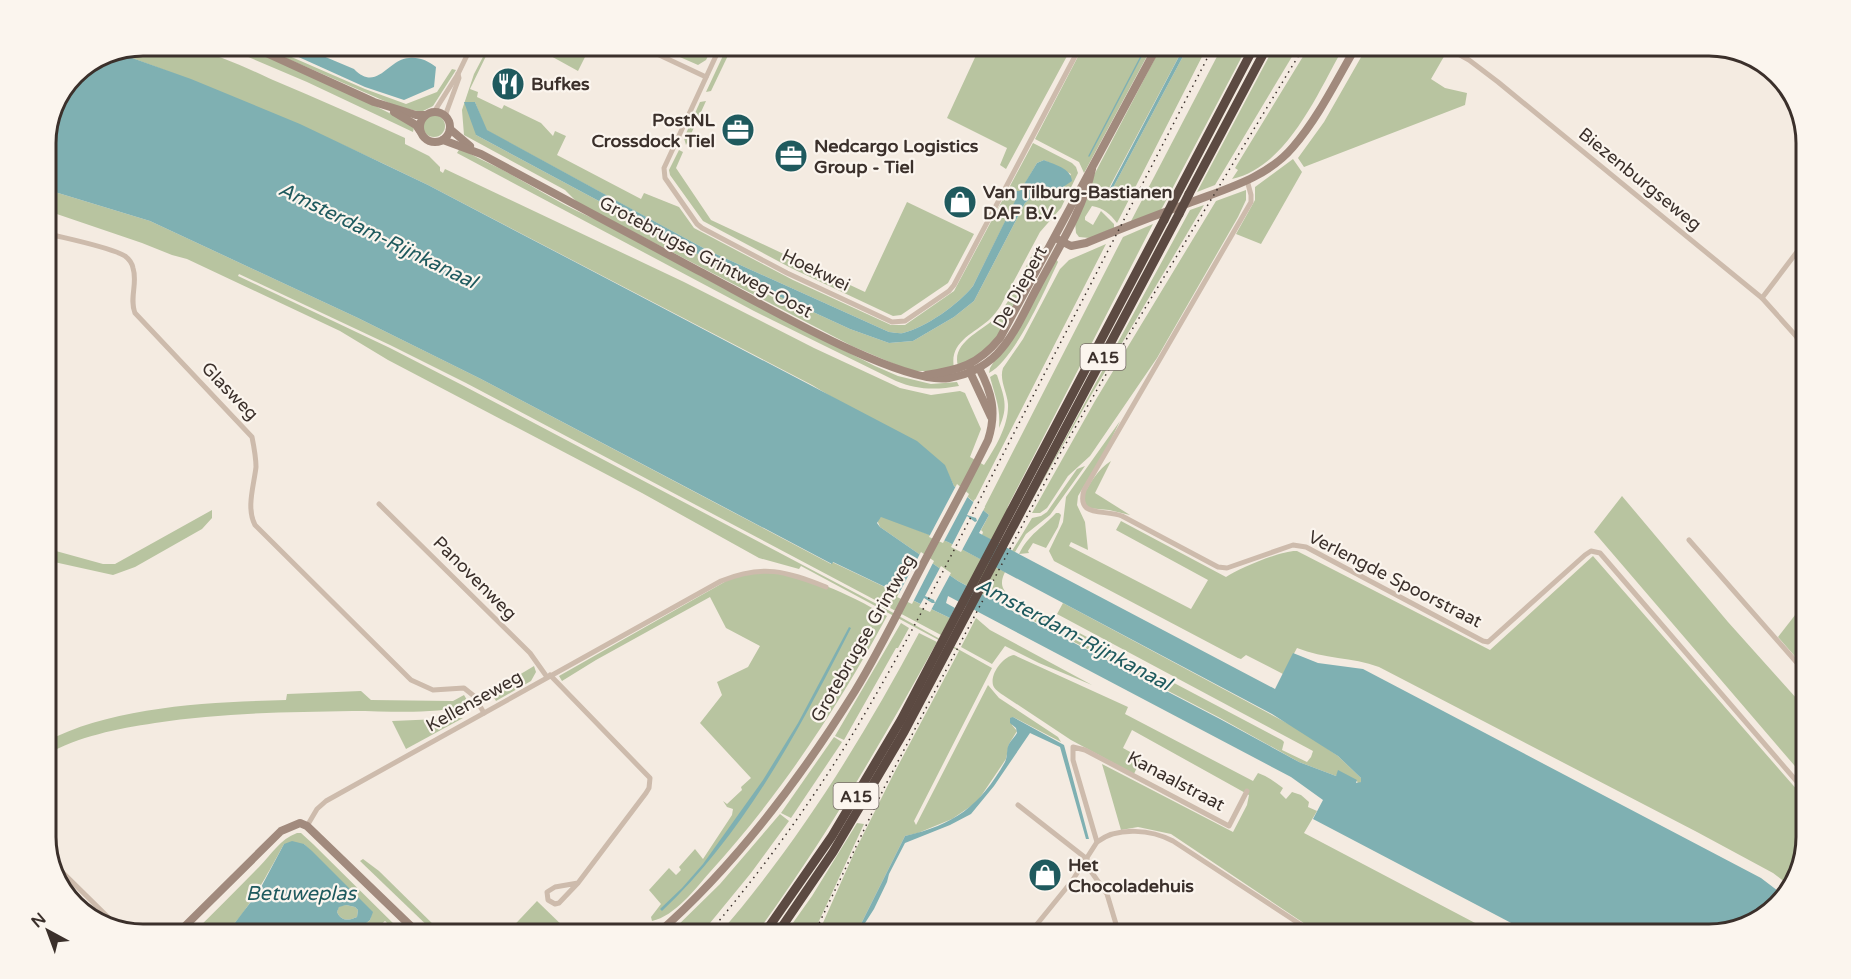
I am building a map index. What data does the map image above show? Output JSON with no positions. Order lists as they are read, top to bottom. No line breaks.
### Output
{"streets":{"highway":["A15"],"main road":["Grotebrugse Grintweg-Oost","De Diepert","Grotebrugse Grintweg"],"street":["Biezenburgseweg","Hoekwei","Glasweg","Panovenweg","Verlengde Spoorstraat","Kellenseweg","Kanaalstraat"]},"crossings":[["Grotebrugse Grintweg-Oost","De Diepert"],["Grotebrugse Grintweg-Oost","Grotebrugse Grintweg"],["De Diepert","Grotebrugse Grintweg"],["Glasweg","Kellenseweg"],["Panovenweg","Kellenseweg"]],"water":["Amsterdam-Rijnkanaal","Betuweplas"],"places":{"restaurant":["Bufkes"],"office":["PostNL Crossdock Tiel","Nedcargo Logistics Group - Tiel"],"shop":["Van Tilburg-Bastianen DAF B.V.","Het Chocoladehuis"]},"north":"top left"}
